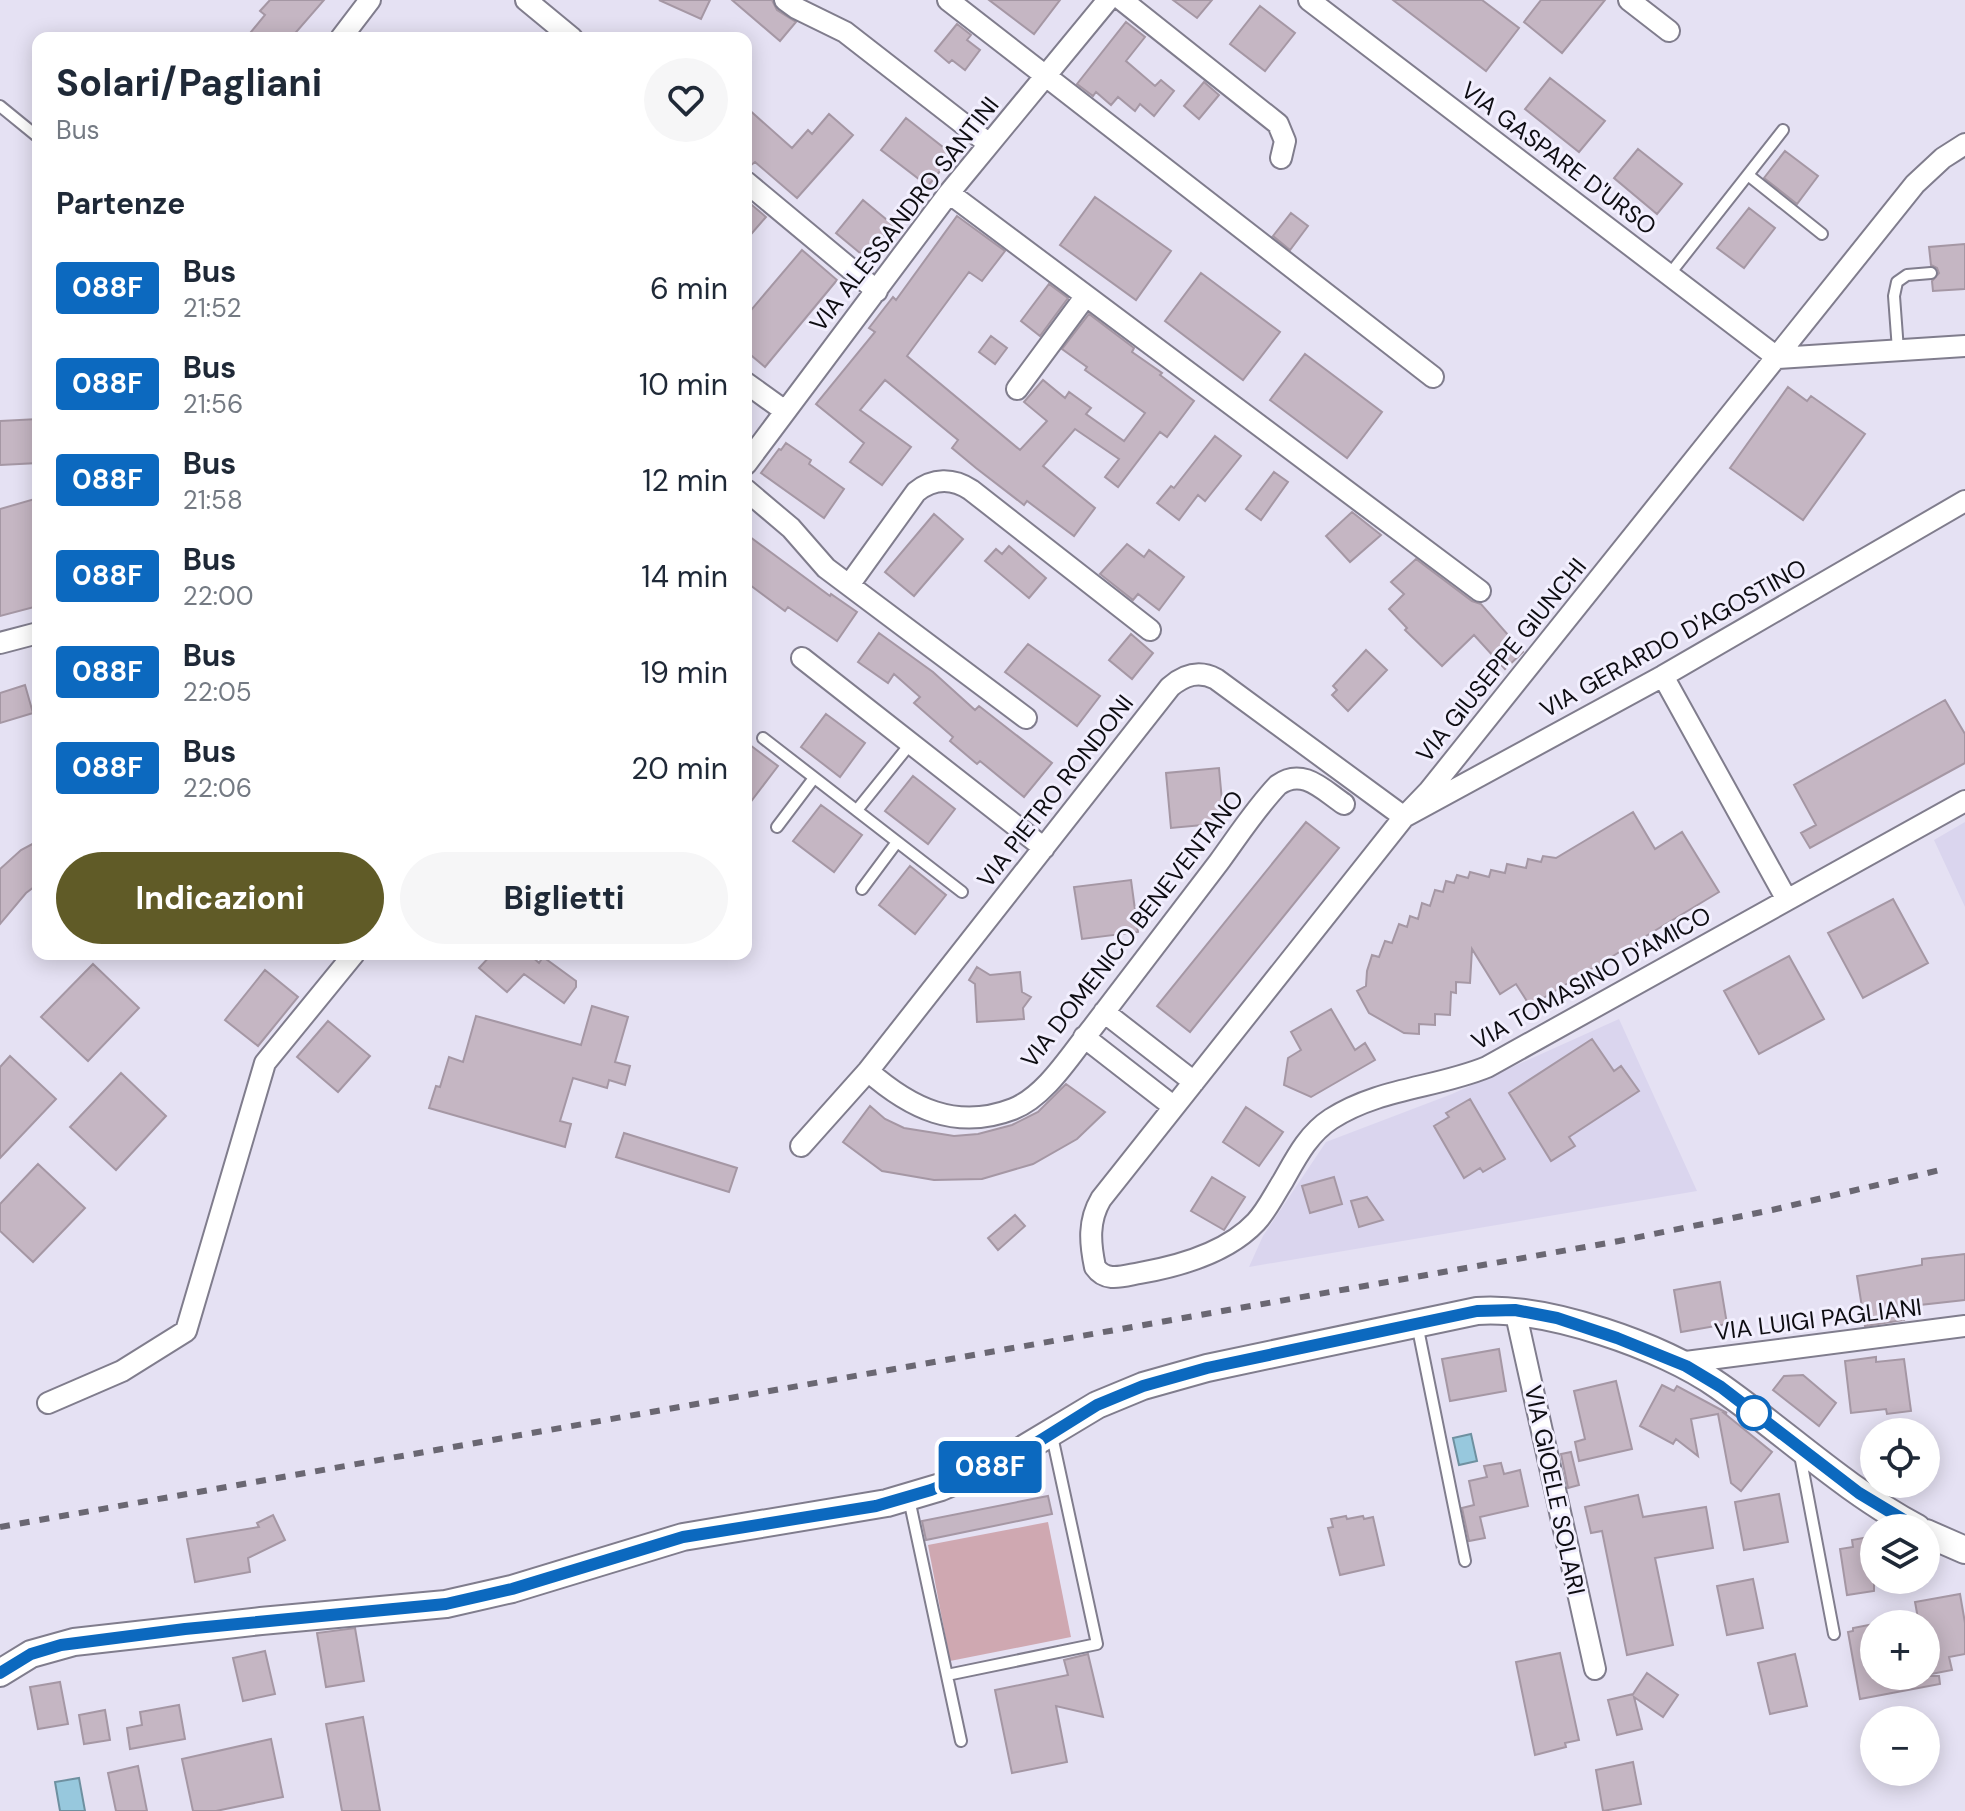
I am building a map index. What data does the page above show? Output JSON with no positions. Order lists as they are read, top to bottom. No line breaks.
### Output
{"streets":{"street":["VIA GASPARE D'URSO","VIA ALESSANDRO SANTINI","VIA GERARDO D'AGOSTINO","VIA GIUSEPPE GIUNCHI","VIA PIETRO RONDONI","VIA DOMENICO BENEVENTANO","VIA TOMASINO D'AMICO","VIA LUIGI PAGLIANI","VIA GIOELE SOLARI"]},"crossings":[["VIA GASPARE D'URSO","VIA GIUSEPPE GIUNCHI"],["VIA GERARDO D'AGOSTINO","VIA GIUSEPPE GIUNCHI"],["VIA GERARDO D'AGOSTINO","VIA PIETRO RONDONI"],["VIA GIUSEPPE GIUNCHI","VIA PIETRO RONDONI"],["VIA GIUSEPPE GIUNCHI","VIA TOMASINO D'AMICO"],["VIA PIETRO RONDONI","VIA DOMENICO BENEVENTANO"]],"lines":["bus line 088F"],"page":{"on_map":"088F","heading":[["Solari/Pagliani","Bus"],"Partenze"],"list":[{"mark":"088F","name":"Bus","note":"21:52","value":"6 min"},{"mark":"088F","name":"Bus","note":"21:56","value":"10 min"},{"mark":"088F","name":"Bus","note":"21:58","value":"12 min"},{"mark":"088F","name":"Bus","note":"22:00","value":"14 min"},{"mark":"088F","name":"Bus","note":"22:05","value":"19 min"},{"mark":"088F","name":"Bus","note":"22:06","value":"20 min"}],"buttons":["Indicazioni","Biglietti"],"map_buttons":["+","−"]}}
